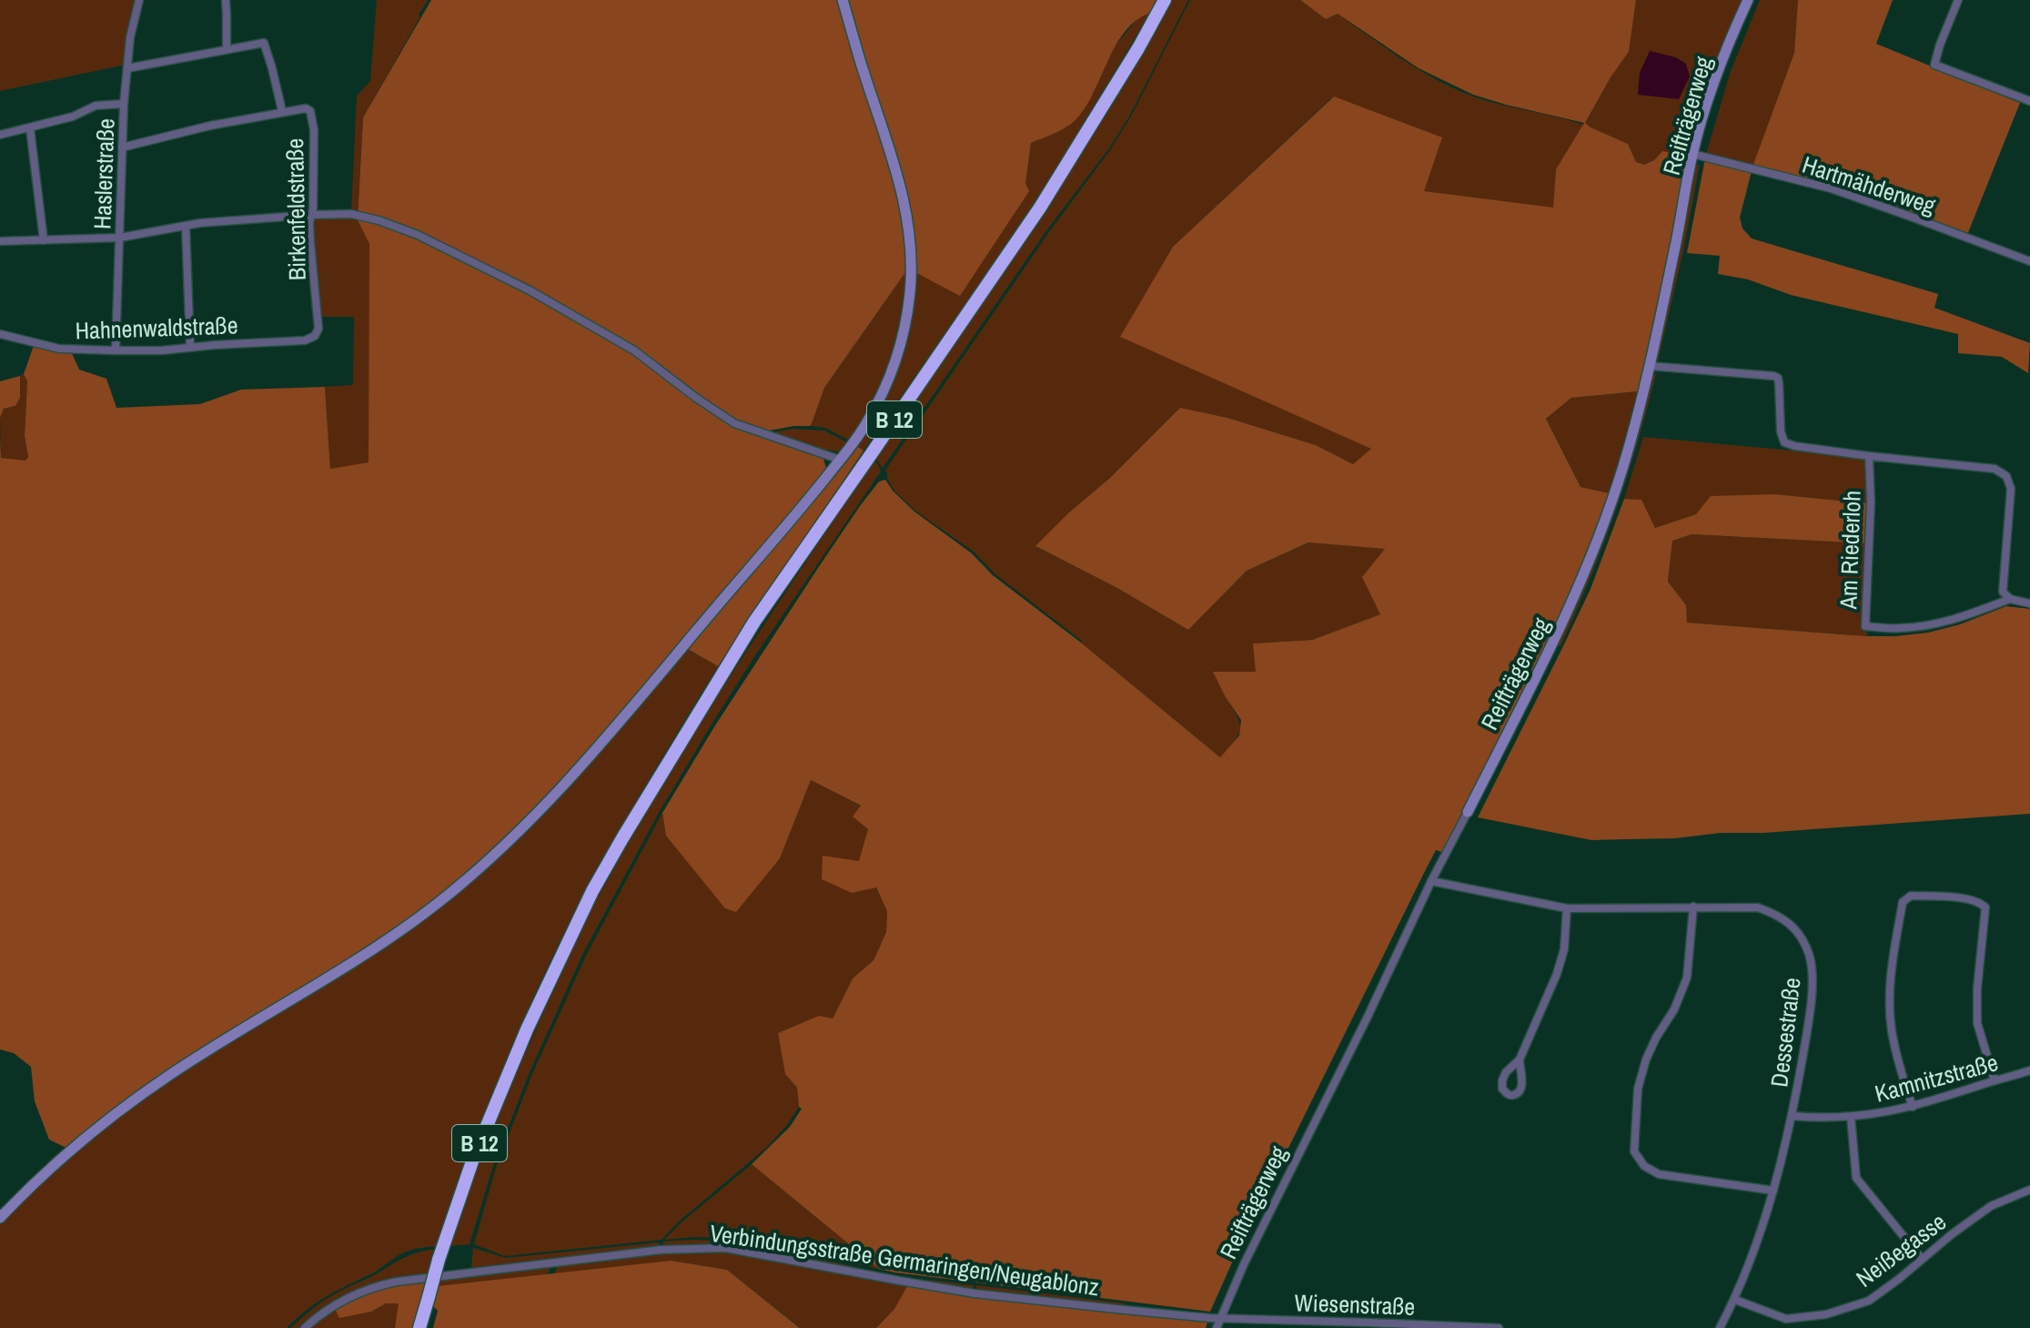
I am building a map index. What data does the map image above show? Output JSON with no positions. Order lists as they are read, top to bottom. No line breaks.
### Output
{"streets":{"highway":["B 12"],"main road":["Reifträgerweg"],"street":["Haslerstraße","Hartmähderweg","Birkenfeldstraße","Hahnenwaldstraße","Am Riederloh","Dessestraße","Kamnitzstraße","Neißegasse","Verbindungsstraße Germaringen/Neugablonz","Wiesenstraße"]},"crossings":[["Reifträgerweg","Hartmähderweg"],["Reifträgerweg","Am Riederloh"],["Reifträgerweg","Dessestraße"],["Reifträgerweg","Wiesenstraße"],["Haslerstraße","Hahnenwaldstraße"],["Birkenfeldstraße","Hahnenwaldstraße"],["Dessestraße","Kamnitzstraße"],["Dessestraße","Neißegasse"],["Kamnitzstraße","Neißegasse"],["Verbindungsstraße Germaringen/Neugablonz","Wiesenstraße"]]}
